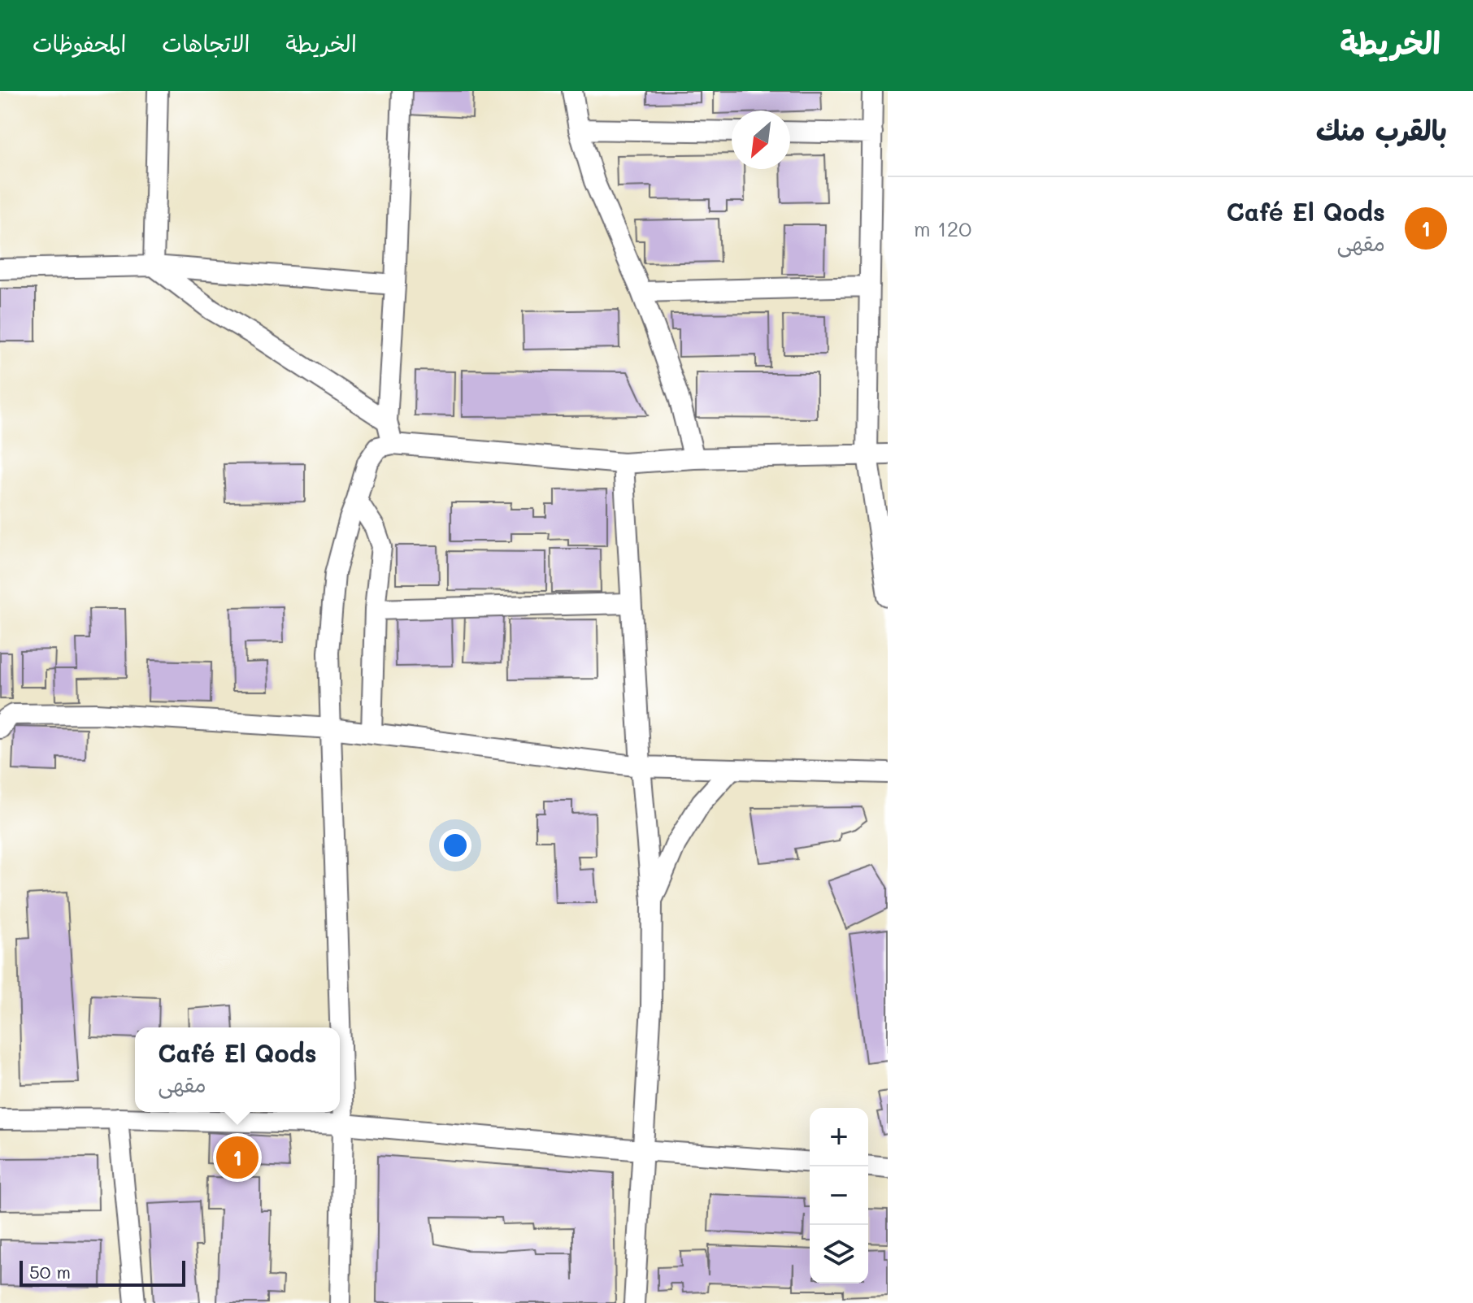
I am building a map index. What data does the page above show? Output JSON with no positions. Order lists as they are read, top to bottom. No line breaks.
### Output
{"scale_bar":"50 m","north":"bottom left","page":{"header":"الخريطة","nav":["الخريطة","الاتجاهات","المحفوظات"],"heading":"بالقرب منك","list":[{"mark":"1","name":"Café El Qods","note":"مقهى","value":"120 m"}],"popup":["Café El Qods","مقهى"],"map_buttons":["+","−"],"pins":"1","scale":"50 m"}}
